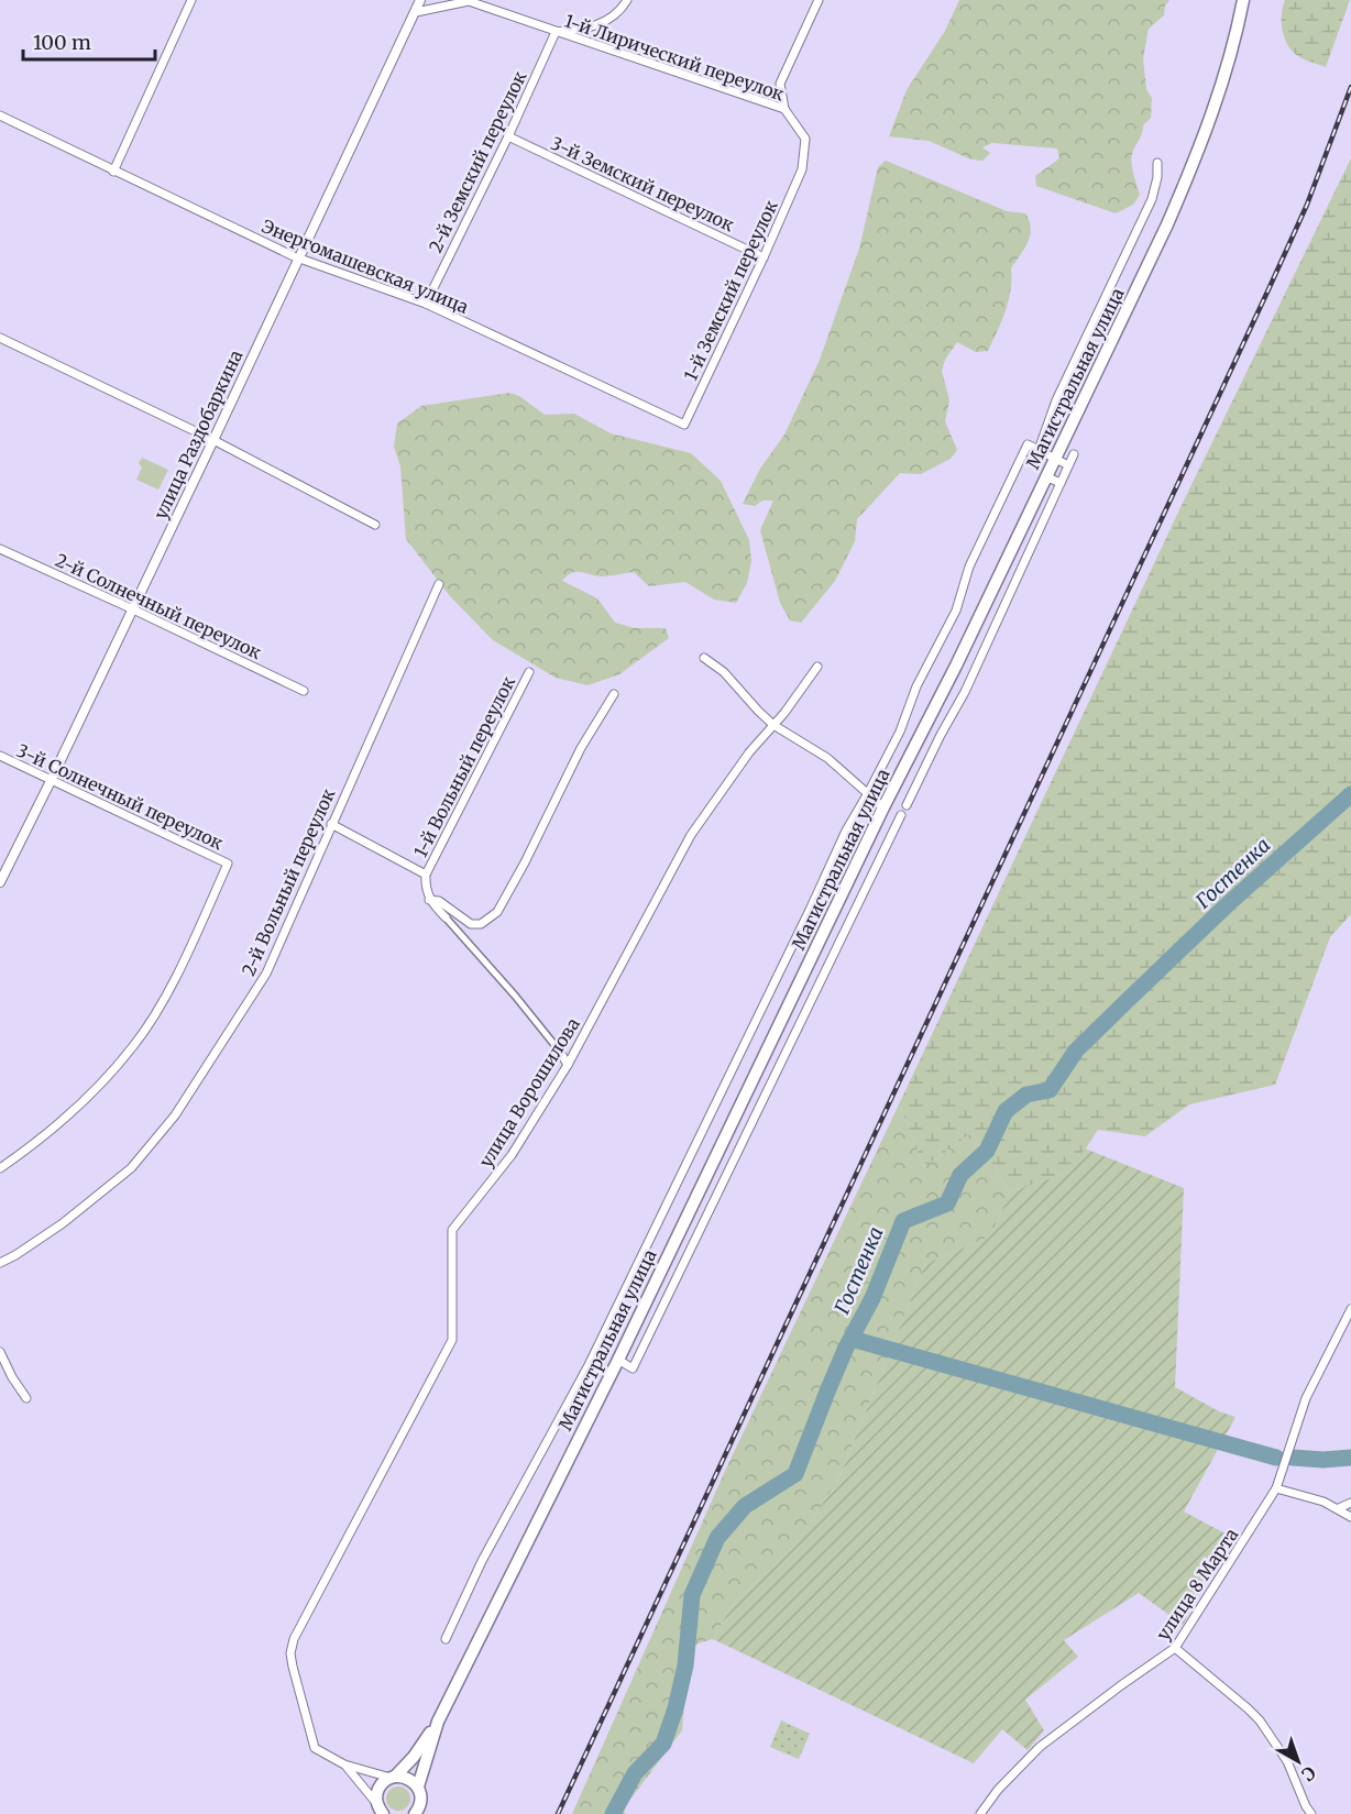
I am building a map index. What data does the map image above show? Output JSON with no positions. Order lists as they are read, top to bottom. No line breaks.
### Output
{"streets":{"main road":["Магистральная улица"],"street":["1-й Лирический переулок","2-й Земский переулок","3-й Земский переулок","Энергомашевская улица","1-й Земский переулок","улица Раздобаркина","2-й Солнечный переулок","1-й Вольный переулок","3-й Солнечный переулок","2-й Вольный переулок","улица Ворошилова","улица 8 Марта"]},"crossings":[["1-й Лирический переулок","2-й Земский переулок"],["1-й Лирический переулок","1-й Земский переулок"],["1-й Лирический переулок","улица Раздобаркина"],["2-й Земский переулок","3-й Земский переулок"],["2-й Земский переулок","Энергомашевская улица"],["3-й Земский переулок","1-й Земский переулок"],["Энергомашевская улица","1-й Земский переулок"],["Энергомашевская улица","улица Раздобаркина"],["улица Раздобаркина","2-й Солнечный переулок"],["улица Раздобаркина","3-й Солнечный переулок"]],"water":["Гостенка"],"scale_bar":"100 m","north":"bottom right"}
